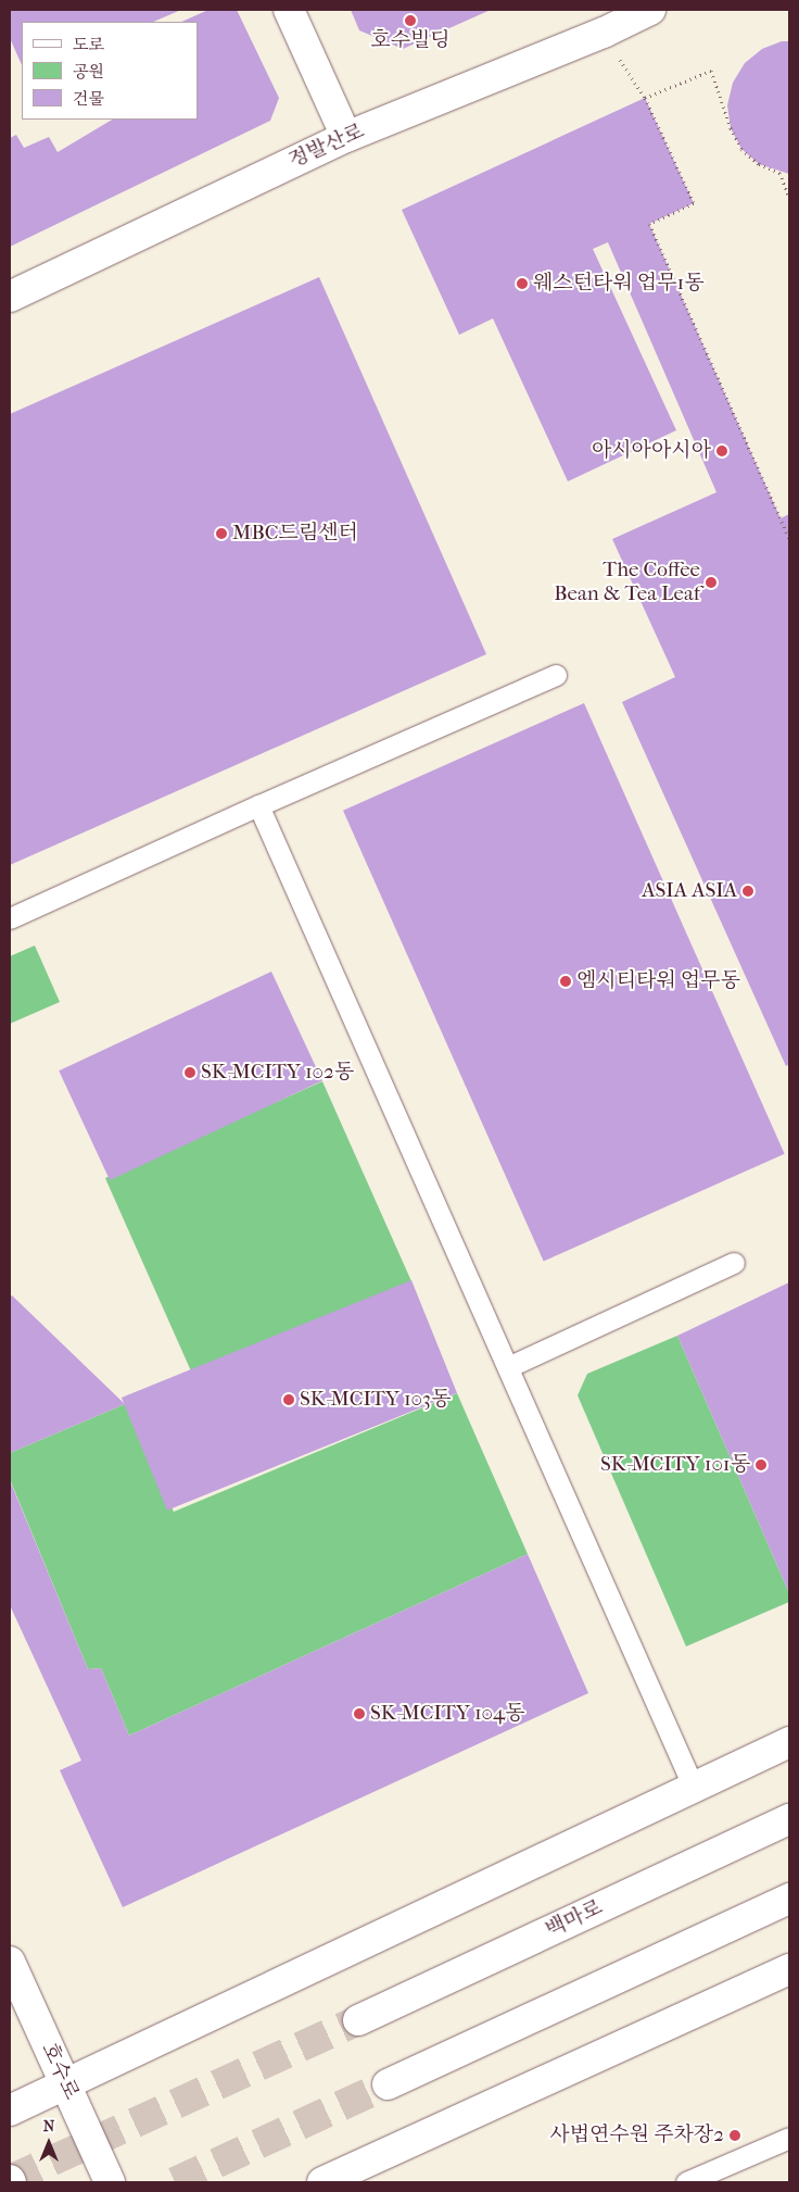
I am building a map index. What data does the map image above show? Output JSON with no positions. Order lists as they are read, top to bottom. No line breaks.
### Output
{"streets":{"main road":["정발산로","백마로","호수로"]},"places":["호수빌딩","웨스턴타워 업무1동","아시아아시아","MBC드림센터","The Coffee Bean & Tea Leaf","ASIA ASIA","엠시티타워 업무동","SK-MCITY 102동","SK-MCITY 103동","SK-MCITY 101동","SK-MCITY 104동","사법연수원 주차장2"],"legend":["도로","공원","건물"],"north":"top"}
